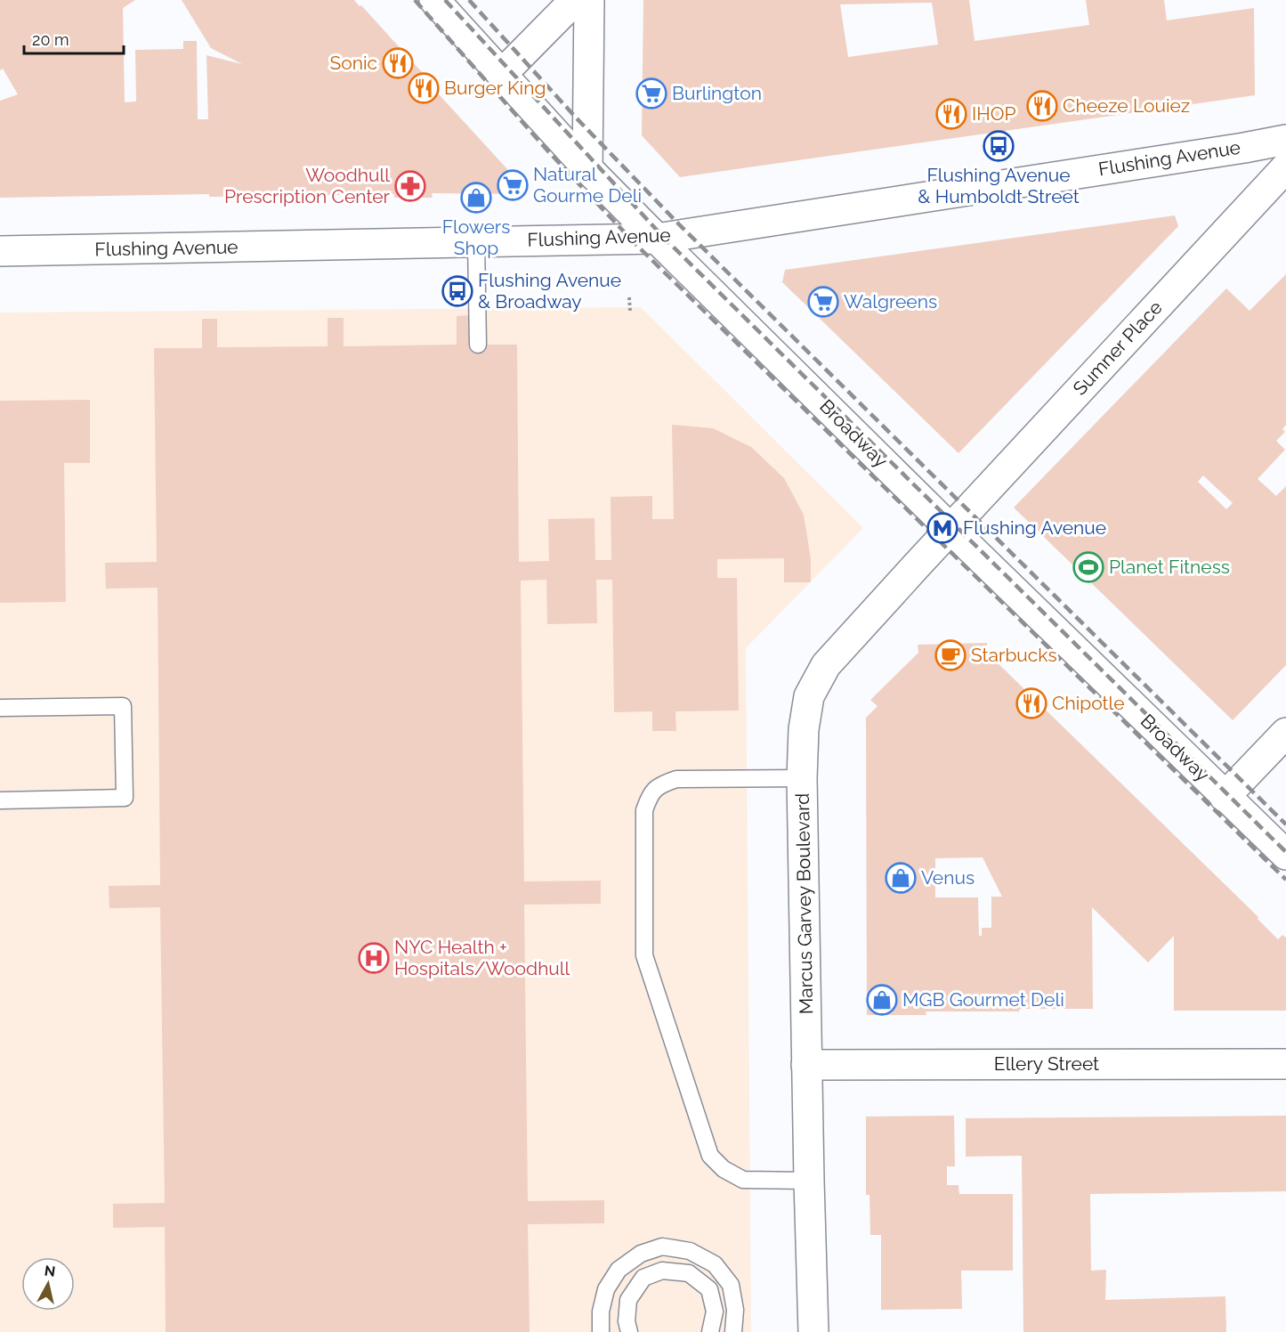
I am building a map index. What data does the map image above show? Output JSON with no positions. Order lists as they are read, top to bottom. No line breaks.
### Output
{"streets":{"main road":["Flushing Avenue","Sumner Place","Broadway","Marcus Garvey Boulevard","Ellery Street"]},"crossings":[["Flushing Avenue","Broadway"],["Sumner Place","Broadway"],["Sumner Place","Marcus Garvey Boulevard"],["Broadway","Marcus Garvey Boulevard"],["Marcus Garvey Boulevard","Ellery Street"]],"places":{"restaurant":["Sonic","Burger King","Cheeze Louiez","IHOP","Chipotle"],"supermarket":["Burlington","Natural Gourme Deli","Walgreens"],"bus stop":["Flushing Avenue & Humboldt Street","Flushing Avenue & Broadway"],"pharmacy":["Woodhull Prescription Center"],"shop":["Flowers Shop","Venus","MGB Gourmet Deli"],"metro station":["Flushing Avenue"],"sports":["Planet Fitness"],"cafe":["Starbucks"],"hospital":["NYC Health + Hospitals/Woodhull"]},"scale_bar":"20 m","north":"top"}
